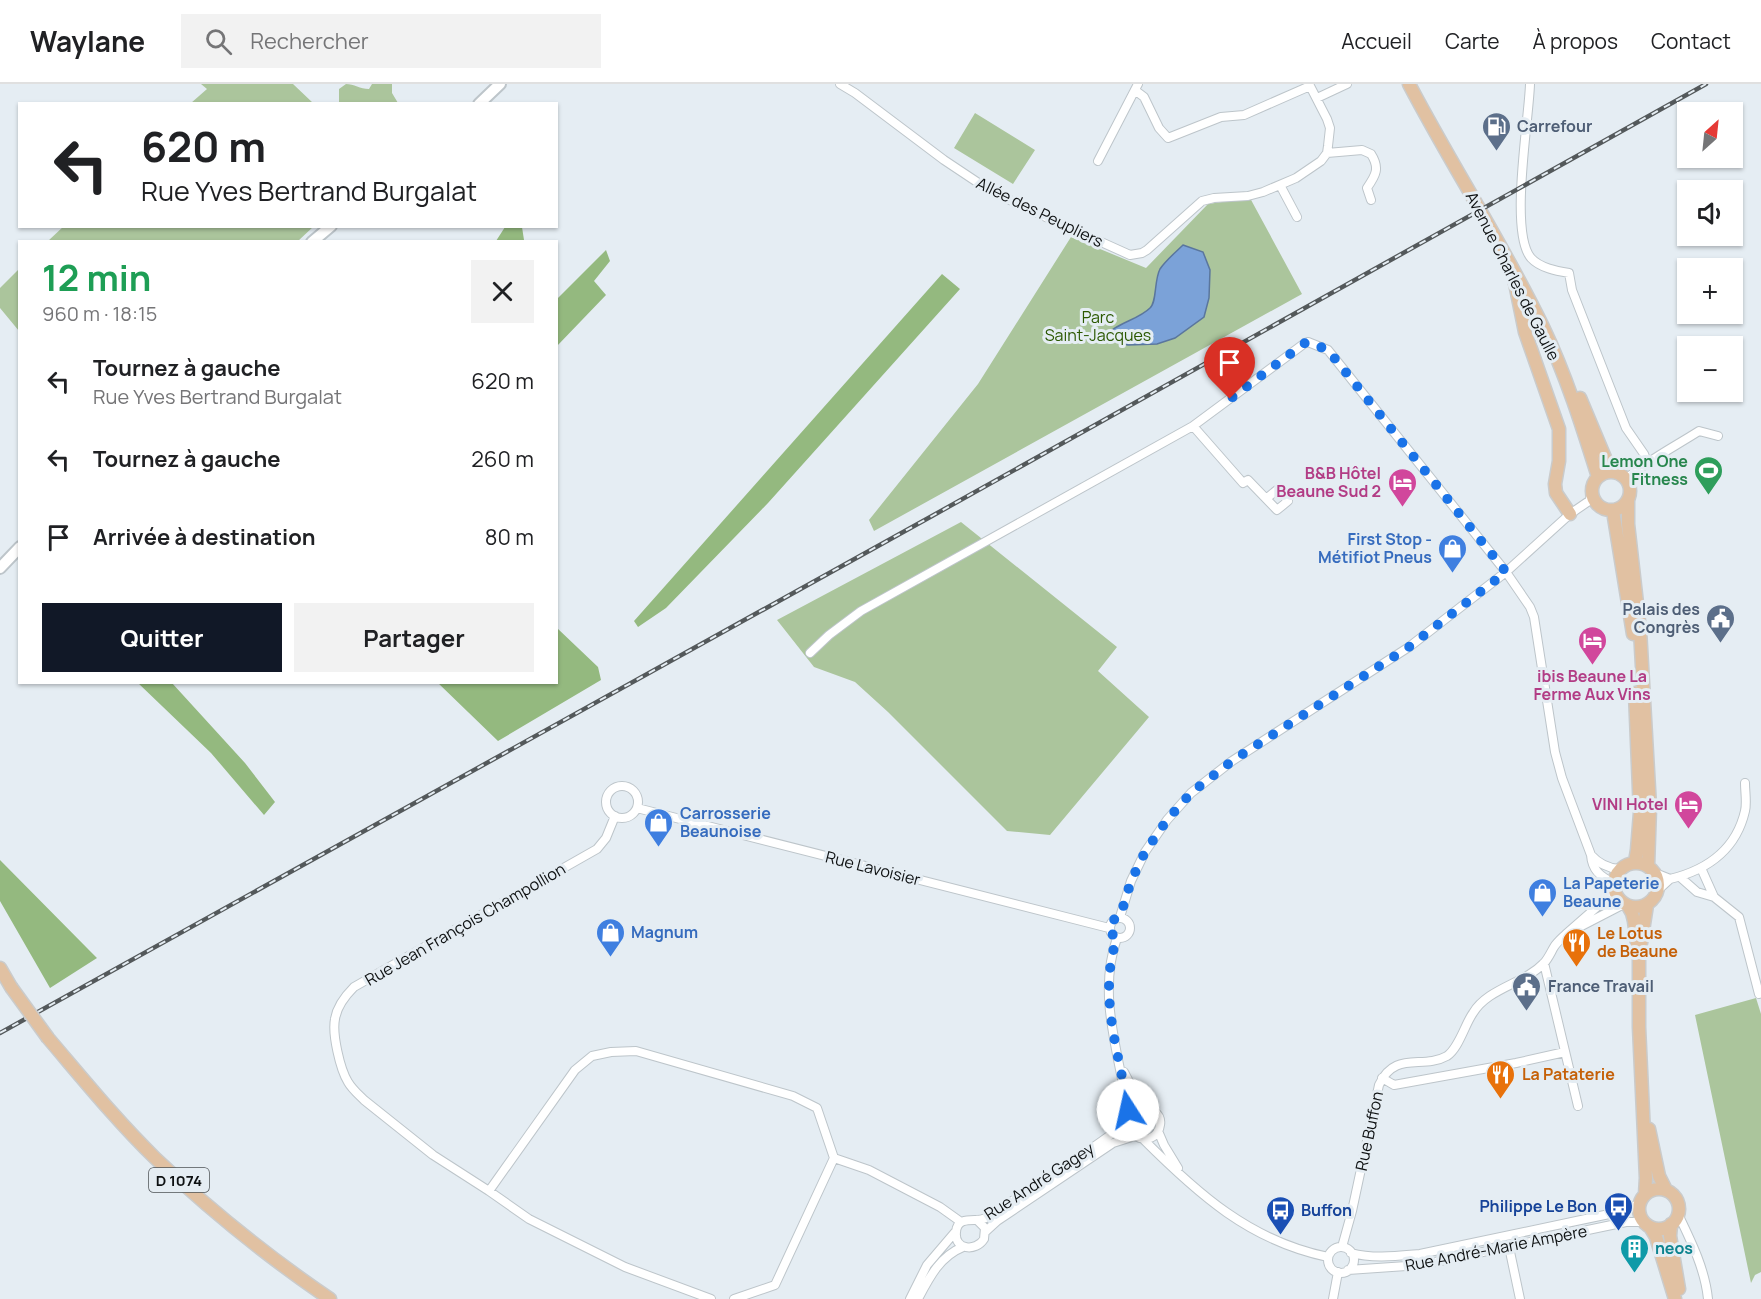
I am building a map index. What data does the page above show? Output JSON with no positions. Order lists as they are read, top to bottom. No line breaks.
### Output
{"streets":{"main road":["Avenue Charles de Gaulle","D 1074"],"street":["Allée des Peupliers","Rue Lavoisier","Rue Jean François Champollion","Rue Buffon","Rue André Gagey","Rue André-Marie Ampère"]},"crossings":[["Rue Lavoisier","Rue Jean François Champollion"],["Rue Buffon","Rue André-Marie Ampère"]],"parks":["Parc Saint-Jacques"],"places":{"fuel station":["Carrefour"],"sports":["Lemon One Fitness"],"hotel":["B&B Hôtel Beaune Sud 2","ibis Beaune La Ferme Aux Vins","VINI Hotel"],"shop":["First Stop - Métifiot Pneus","Carrosserie Beaunoise","La Papeterie Beaune","Magnum"],"public building":["Palais des Congrès","France Travail"],"restaurant":["Le Lotus de Beaune","La Pataterie"],"bus stop":["Philippe Le Bon","Buffon"],"building":["neos"]},"north":"top right","page":{"header":"Waylane","search":"Rechercher","nav":["Accueil","Carte","À propos","Contact"],"map_buttons":["+","−"],"turn":["620 m","Rue Yves Bertrand Burgalat"],"heading":["12 min","960 m · 18:15"],"list":[{"name":"Tournez à gauche","note":"Rue Yves Bertrand Burgalat","value":"620 m"},{"name":"Tournez à gauche","value":"260 m"},{"name":"Arrivée à destination","value":"80 m"}],"buttons":["Quitter","Partager"]}}
